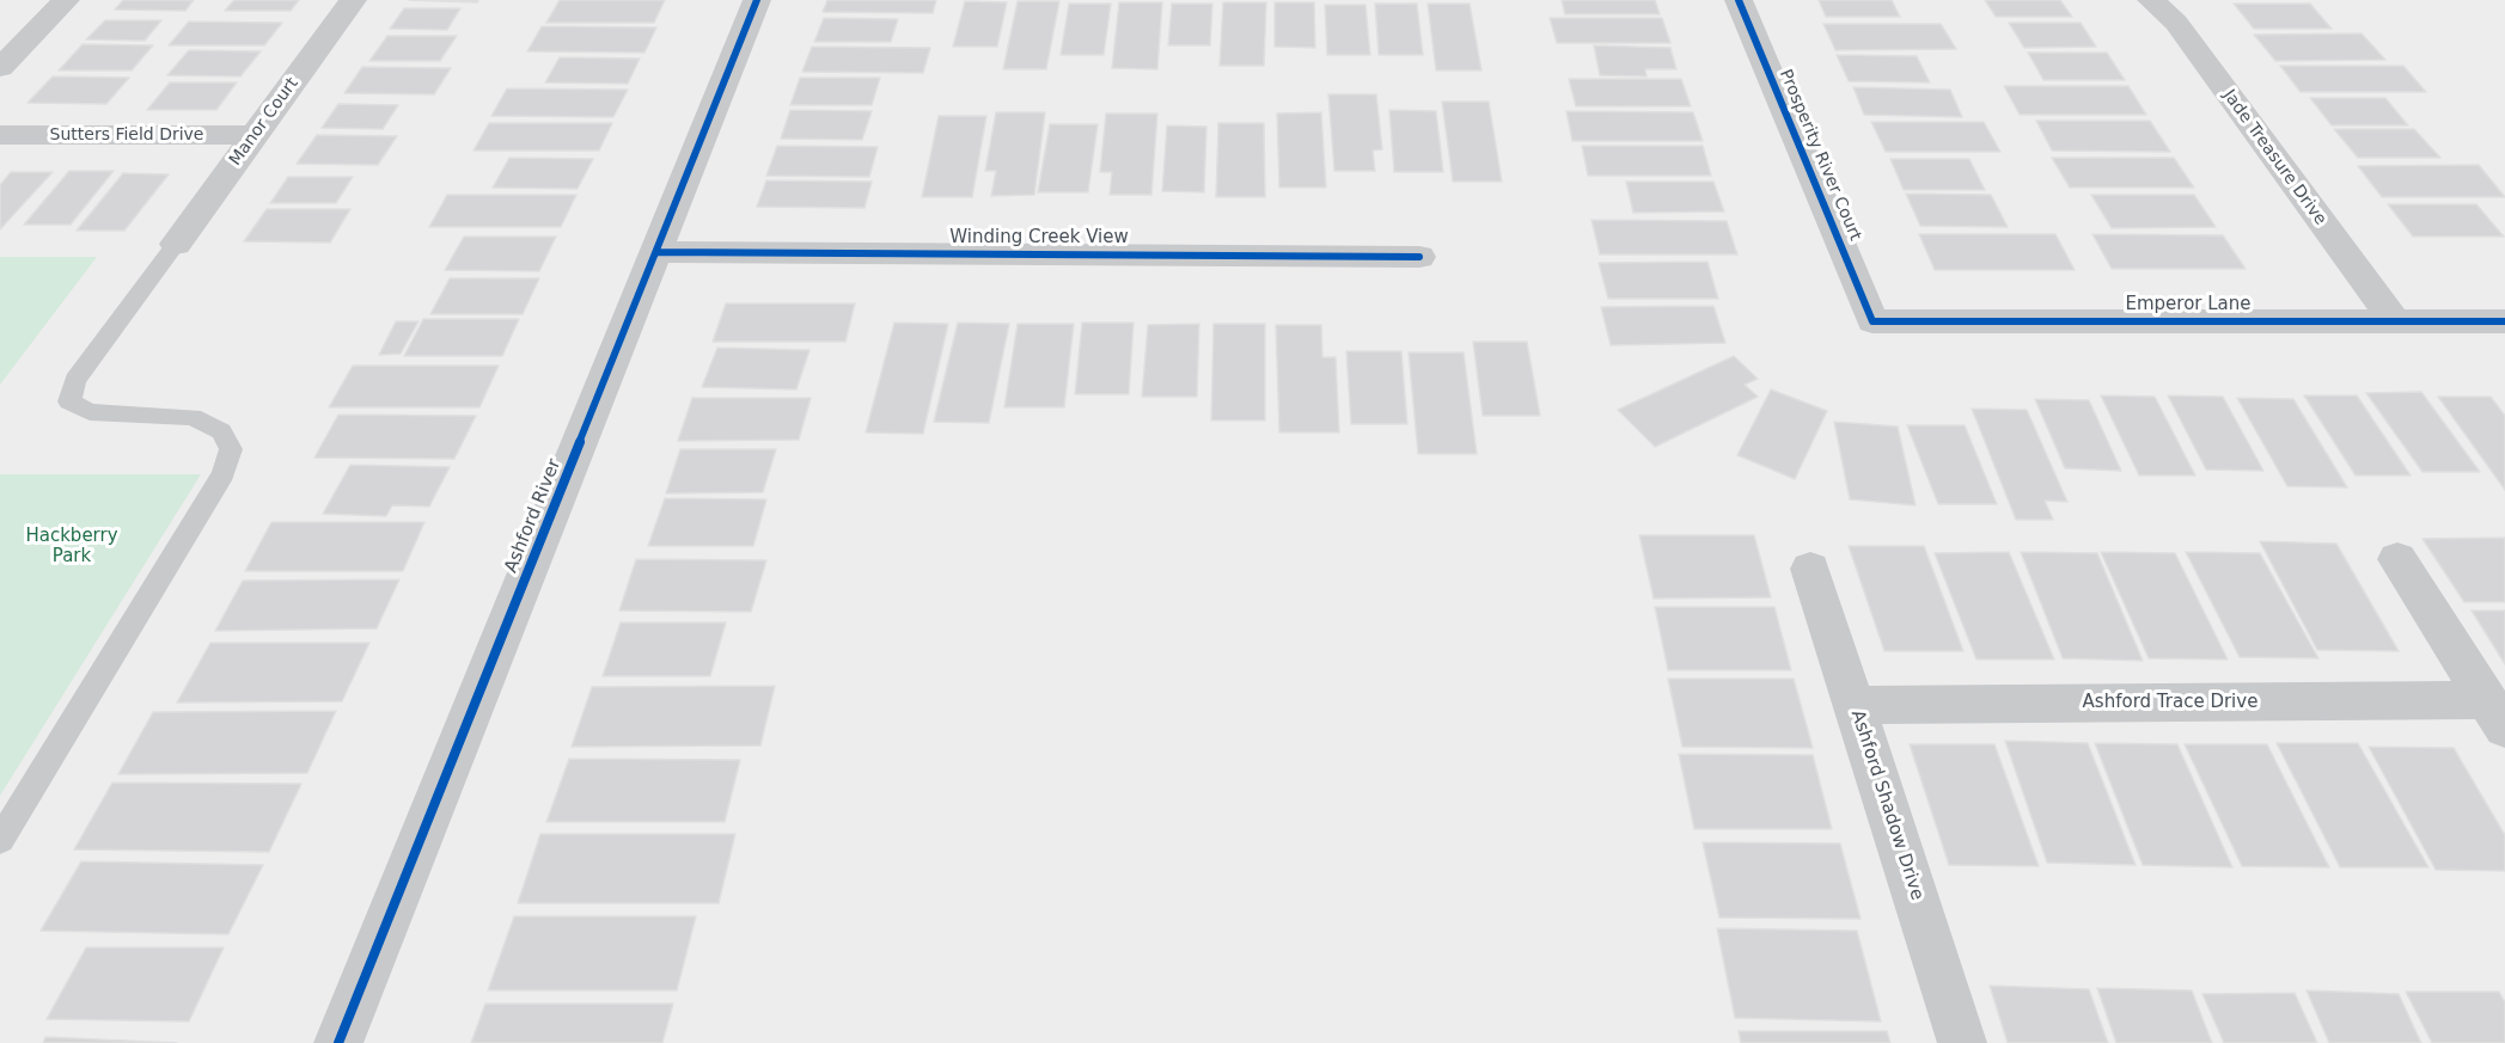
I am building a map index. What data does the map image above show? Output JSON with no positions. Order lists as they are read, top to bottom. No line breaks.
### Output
{"streets":{"street":["Manor Court","Sutters Field Drive","Prosperity River Court","Jade Treasure Drive","Winding Creek View","Emperor Lane","Ashford River","Ashford Trace Drive","Ashford Shadow Drive"]},"crossings":[["Manor Court","Sutters Field Drive"],["Prosperity River Court","Emperor Lane"],["Jade Treasure Drive","Emperor Lane"],["Winding Creek View","Ashford River"],["Ashford Trace Drive","Ashford Shadow Drive"]],"parks":["Hackberry Park"]}
